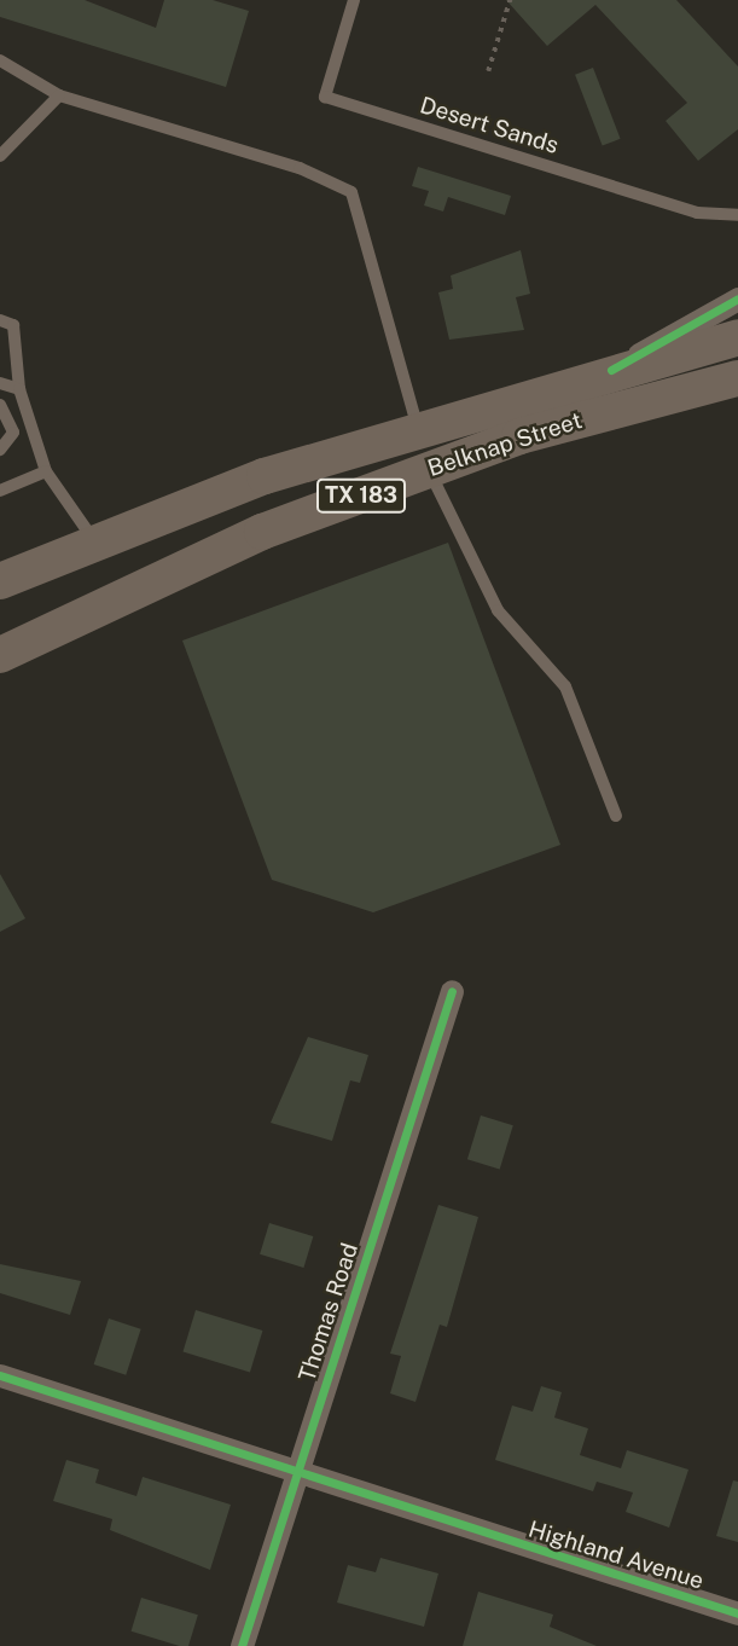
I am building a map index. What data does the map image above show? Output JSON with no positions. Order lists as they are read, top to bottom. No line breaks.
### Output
{"streets":{"main road":["Belknap Street","TX 183"],"street":["Thomas Road","Highland Avenue"],"lane":["Desert Sands"]},"crossings":[["Thomas Road","Highland Avenue"]]}
